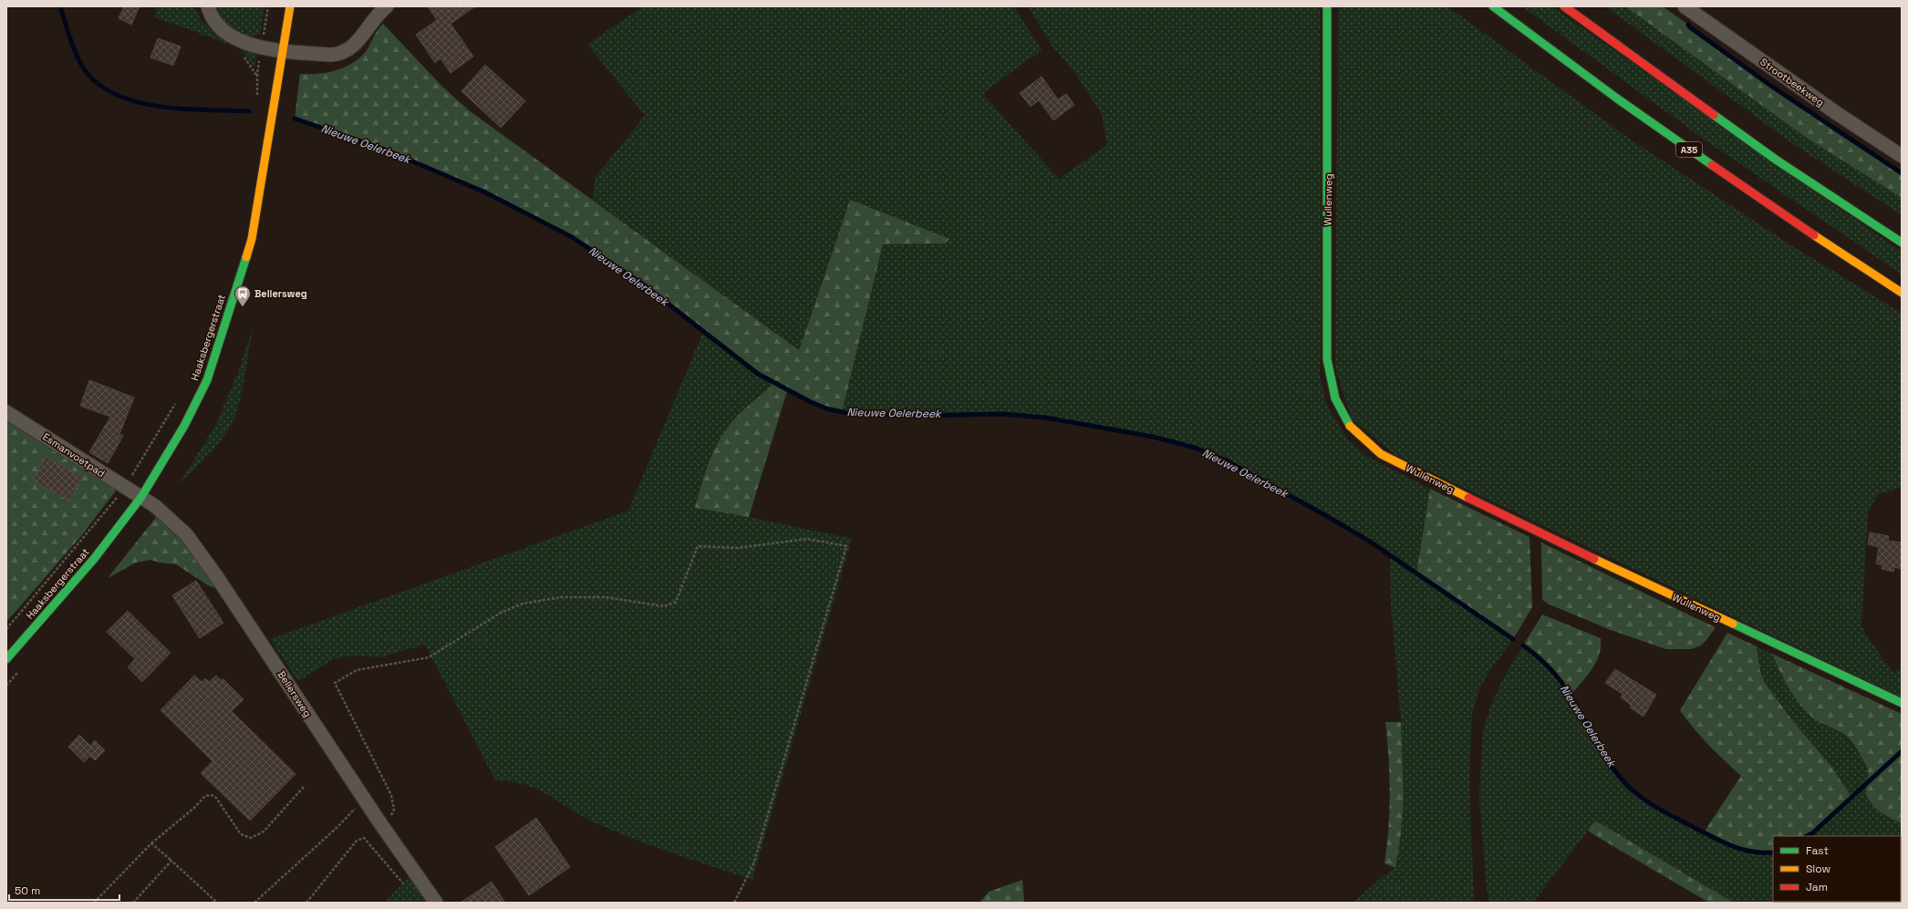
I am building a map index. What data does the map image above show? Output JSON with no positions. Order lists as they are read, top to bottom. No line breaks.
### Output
{"streets":{"main road":["A35","Wullenweg","Haaksbergerstraat"],"street":["Strootbeekweg","Esmanvoetpad","Bellersweg"]},"crossings":[["Haaksbergerstraat","Esmanvoetpad"],["Haaksbergerstraat","Bellersweg"],["Esmanvoetpad","Bellersweg"]],"water":["Nieuwe Oelerbeek"],"places":{"bus stop":["Bellersweg"]},"legend":["Fast","Slow","Jam"],"scale_bar":"50 m"}
